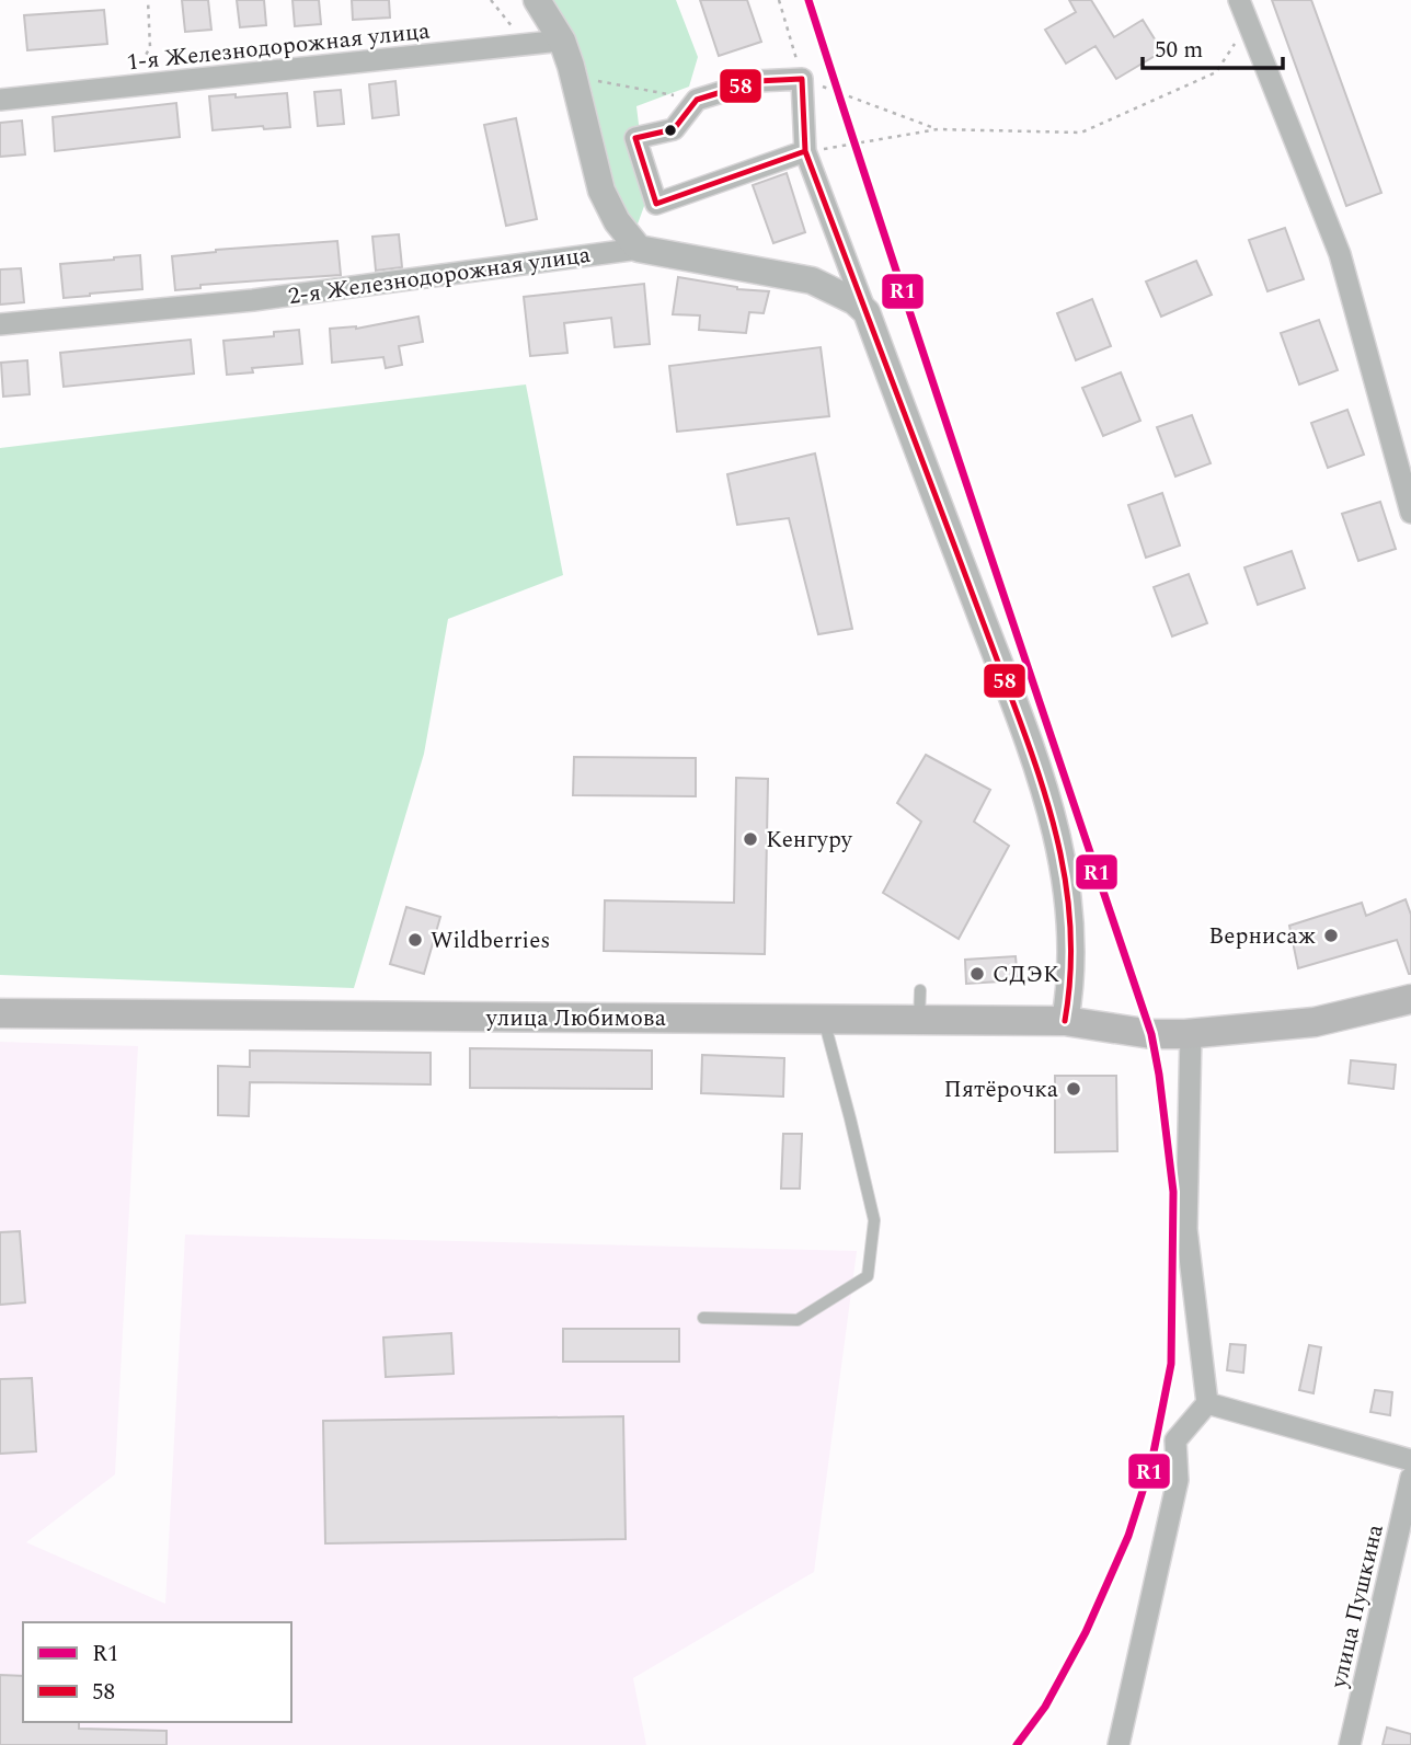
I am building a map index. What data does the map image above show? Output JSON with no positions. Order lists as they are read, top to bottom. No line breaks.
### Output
{"streets":{"main road":["улица Любимова"],"street":["1-я Железнодорожная улица","2-я Железнодорожная улица","улица Пушкина"]},"places":["Кенгуру","Вернисаж","Wildberries","СДЭК","Пятёрочка"],"lines":["transit line R1","transit line 58"],"legend":["R1","58"],"scale_bar":"50 m"}
